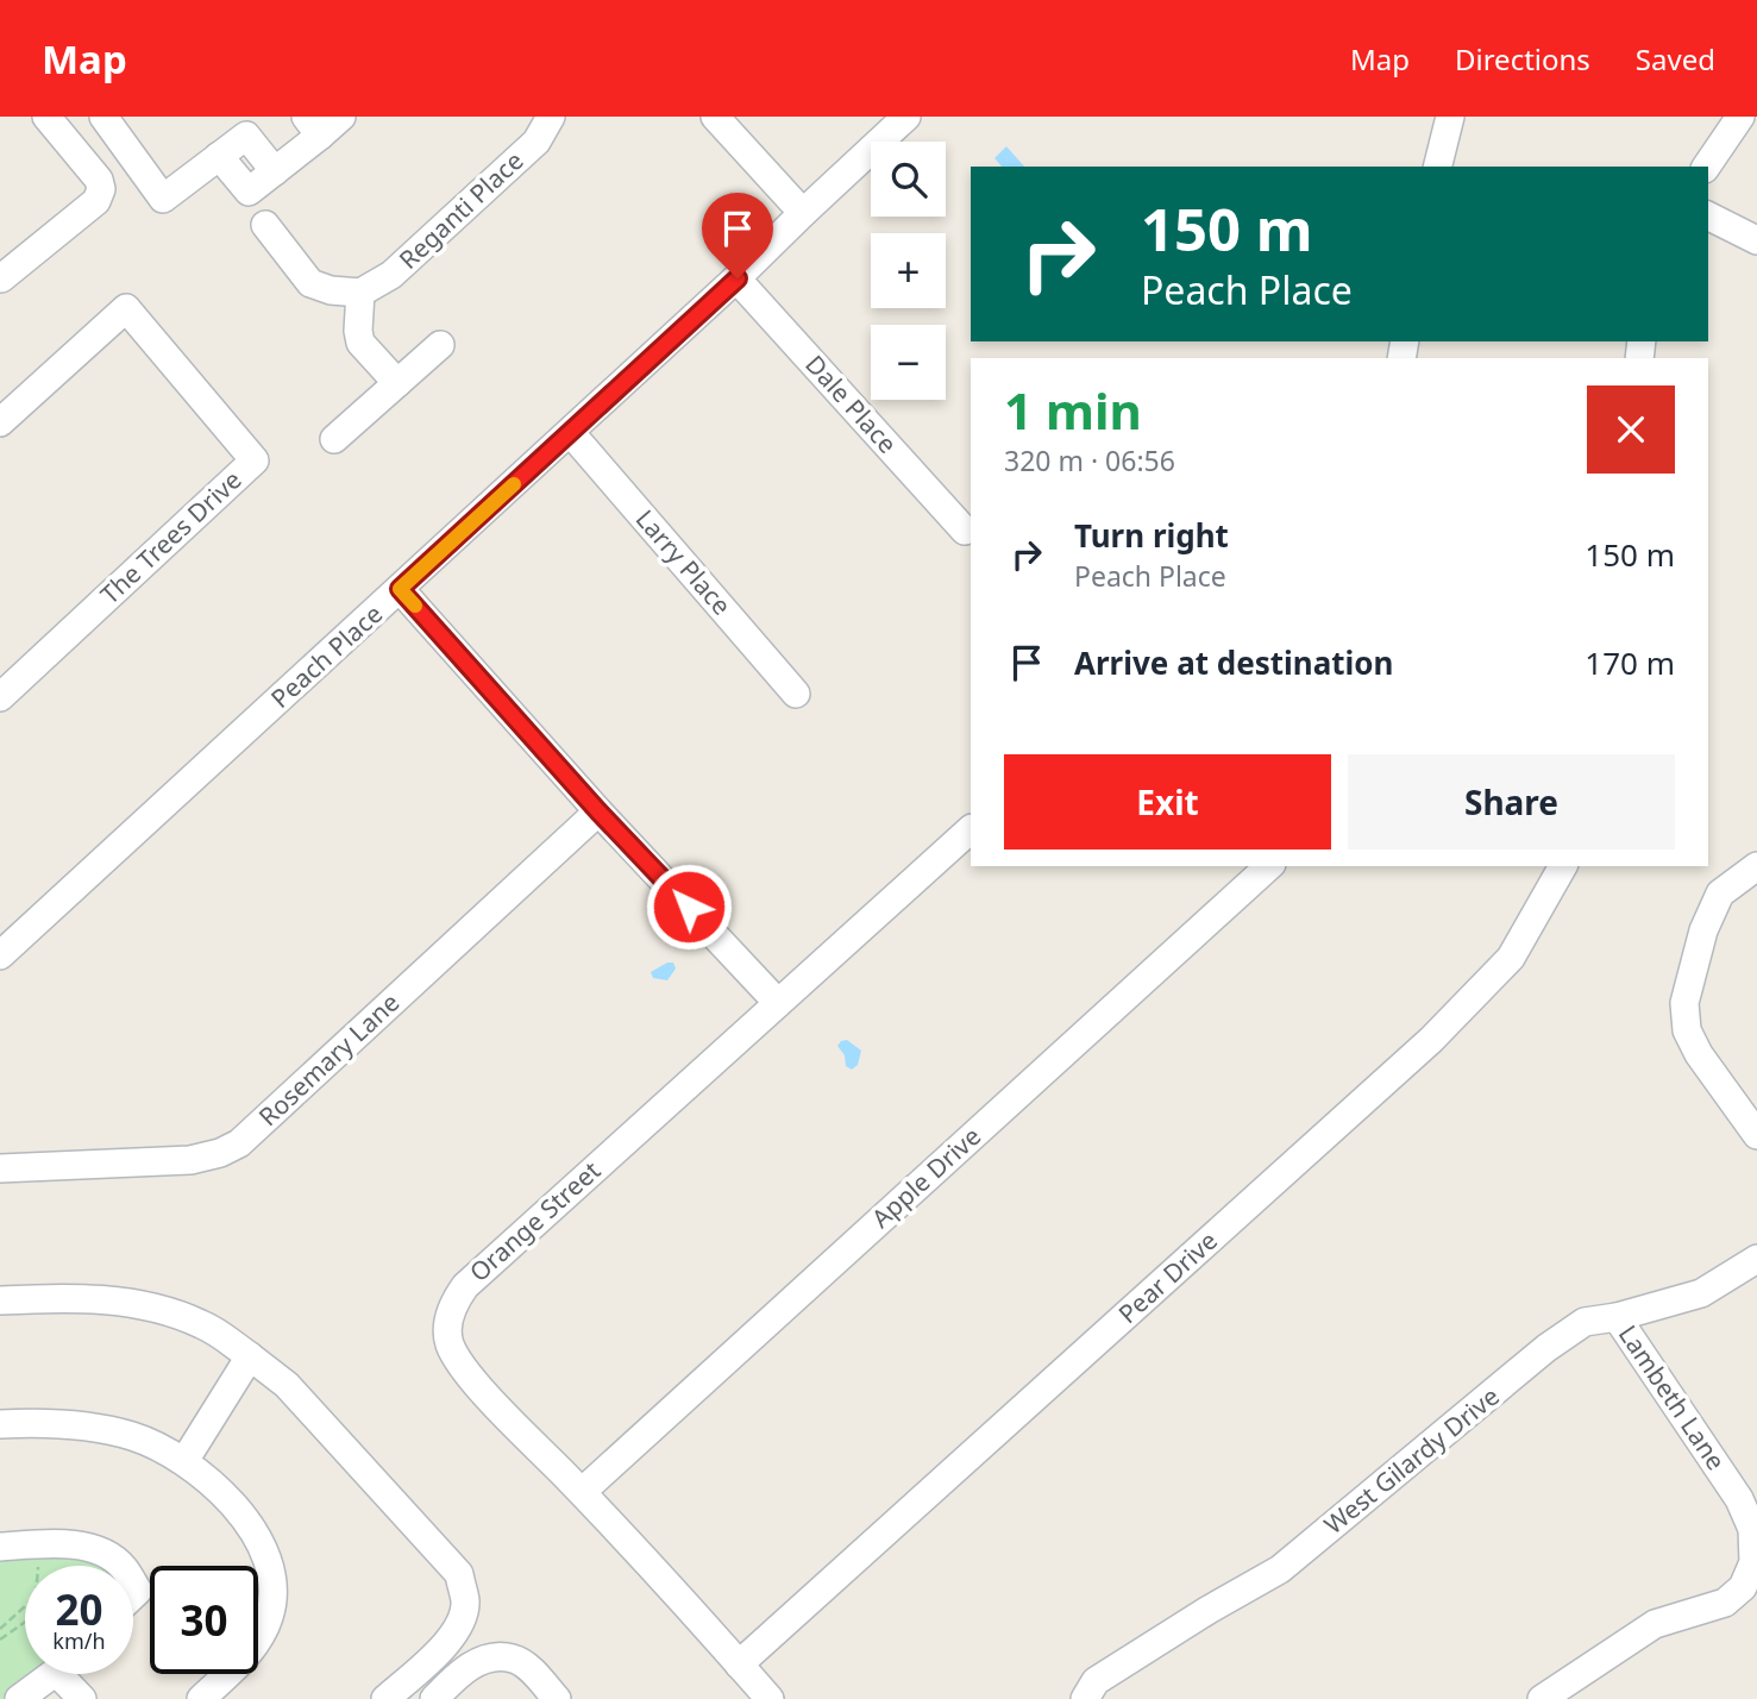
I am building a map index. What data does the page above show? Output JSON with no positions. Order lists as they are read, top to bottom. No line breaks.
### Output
{"streets":{"street":["Reganti Place","Dale Place","The Trees Drive","Larry Place","Peach Place","Rosemary Lane","Apple Drive","Orange Street","Pear Drive","Lambeth Lane","West Gilardy Drive"]},"crossings":[["Dale Place","Peach Place"],["Larry Place","Peach Place"],["Apple Drive","Orange Street"],["Orange Street","Pear Drive"],["Lambeth Lane","West Gilardy Drive"]],"page":{"header":"Map","nav":["Map","Directions","Saved"],"map_buttons":["+","−"],"turn":["150 m","Peach Place"],"heading":["1 min","320 m · 06:56"],"list":[{"name":"Turn right","note":"Peach Place","value":"150 m"},{"name":"Arrive at destination","value":"170 m"}],"buttons":["Exit","Share"],"speed":"20 km/h","limit":"30"}}
